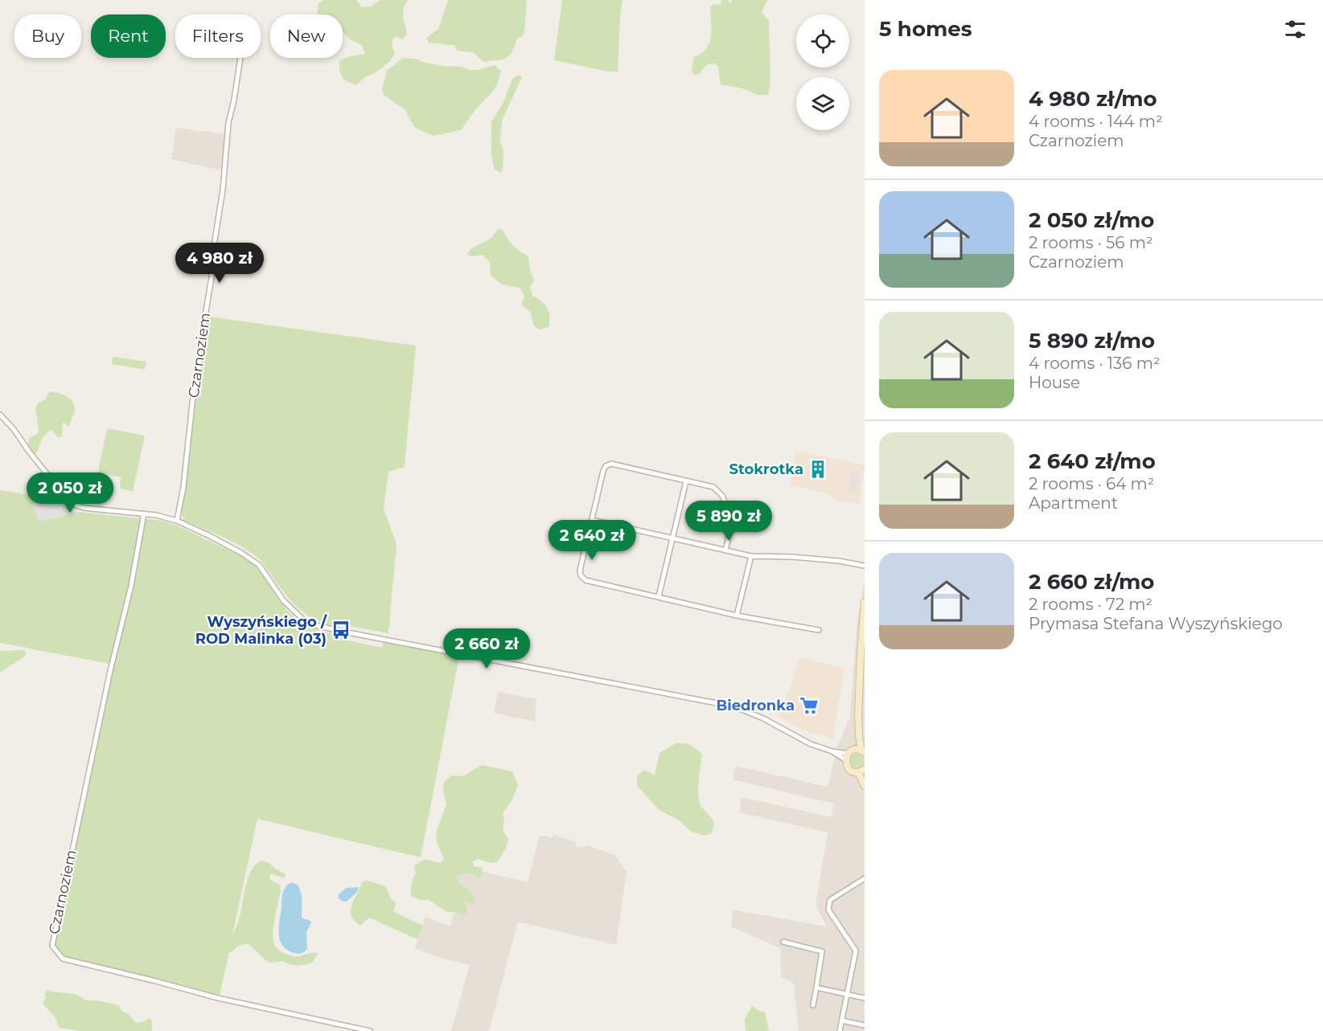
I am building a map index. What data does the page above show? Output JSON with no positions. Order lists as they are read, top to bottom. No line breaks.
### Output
{"streets":{"street":["Czarnoziem"]},"places":{"building":["Stokrotka"],"bus stop":["Wyszyńskiego / ROD Malinka (03)"],"supermarket":["Biedronka"]},"page":{"heading":"5 homes","chip":["Buy","Rent","Filters","New"],"list":[{"name":"4 980 zł/mo","note":"4 rooms · 144 m² · Czarnoziem"},{"name":"2 050 zł/mo","note":"2 rooms · 56 m² · Czarnoziem"},{"name":"5 890 zł/mo","note":"4 rooms · 136 m² · House"},{"name":"2 640 zł/mo","note":"2 rooms · 64 m² · Apartment"},{"name":"2 660 zł/mo","note":"2 rooms · 72 m² · Prymasa Stefana Wyszyńskiego"}],"price":["4 980 zł","2 050 zł","5 890 zł","2 640 zł","2 660 zł"]}}
